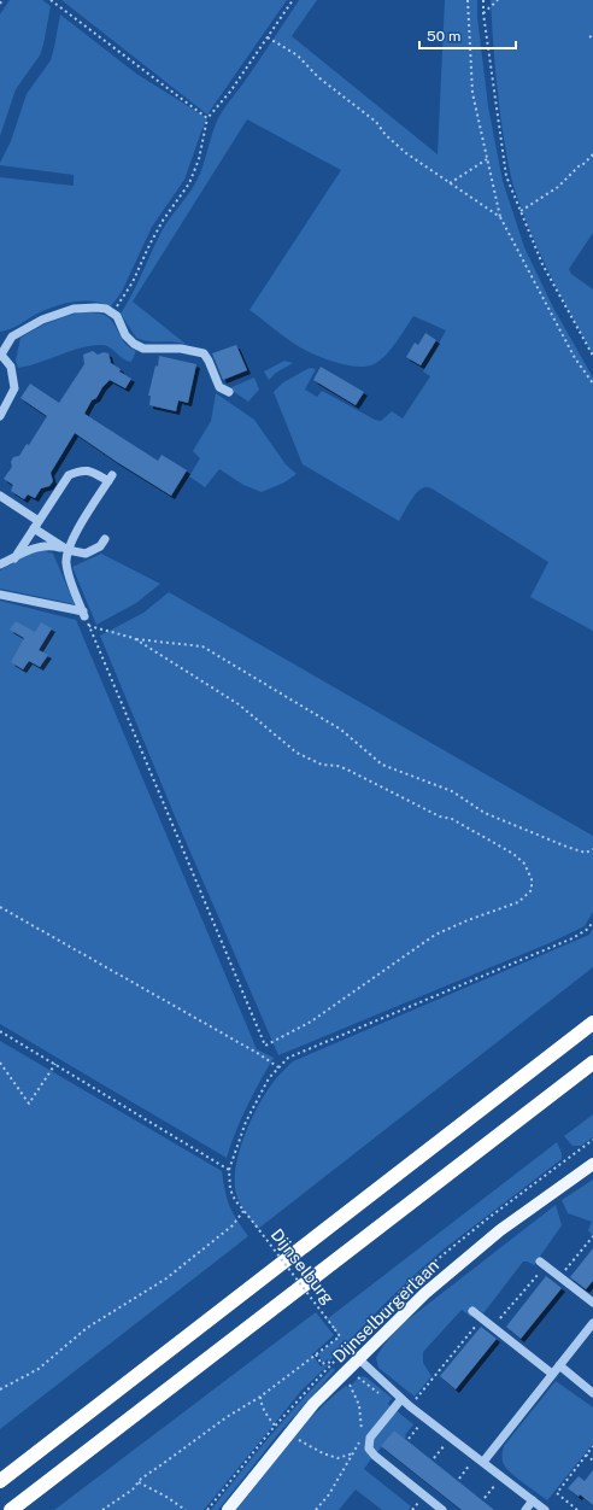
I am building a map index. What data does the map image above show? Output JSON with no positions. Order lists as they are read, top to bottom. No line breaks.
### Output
{"streets":{"main road":["Dijnselburgerlaan"],"path":["Dijnselburg"]},"scale_bar":"50 m"}
